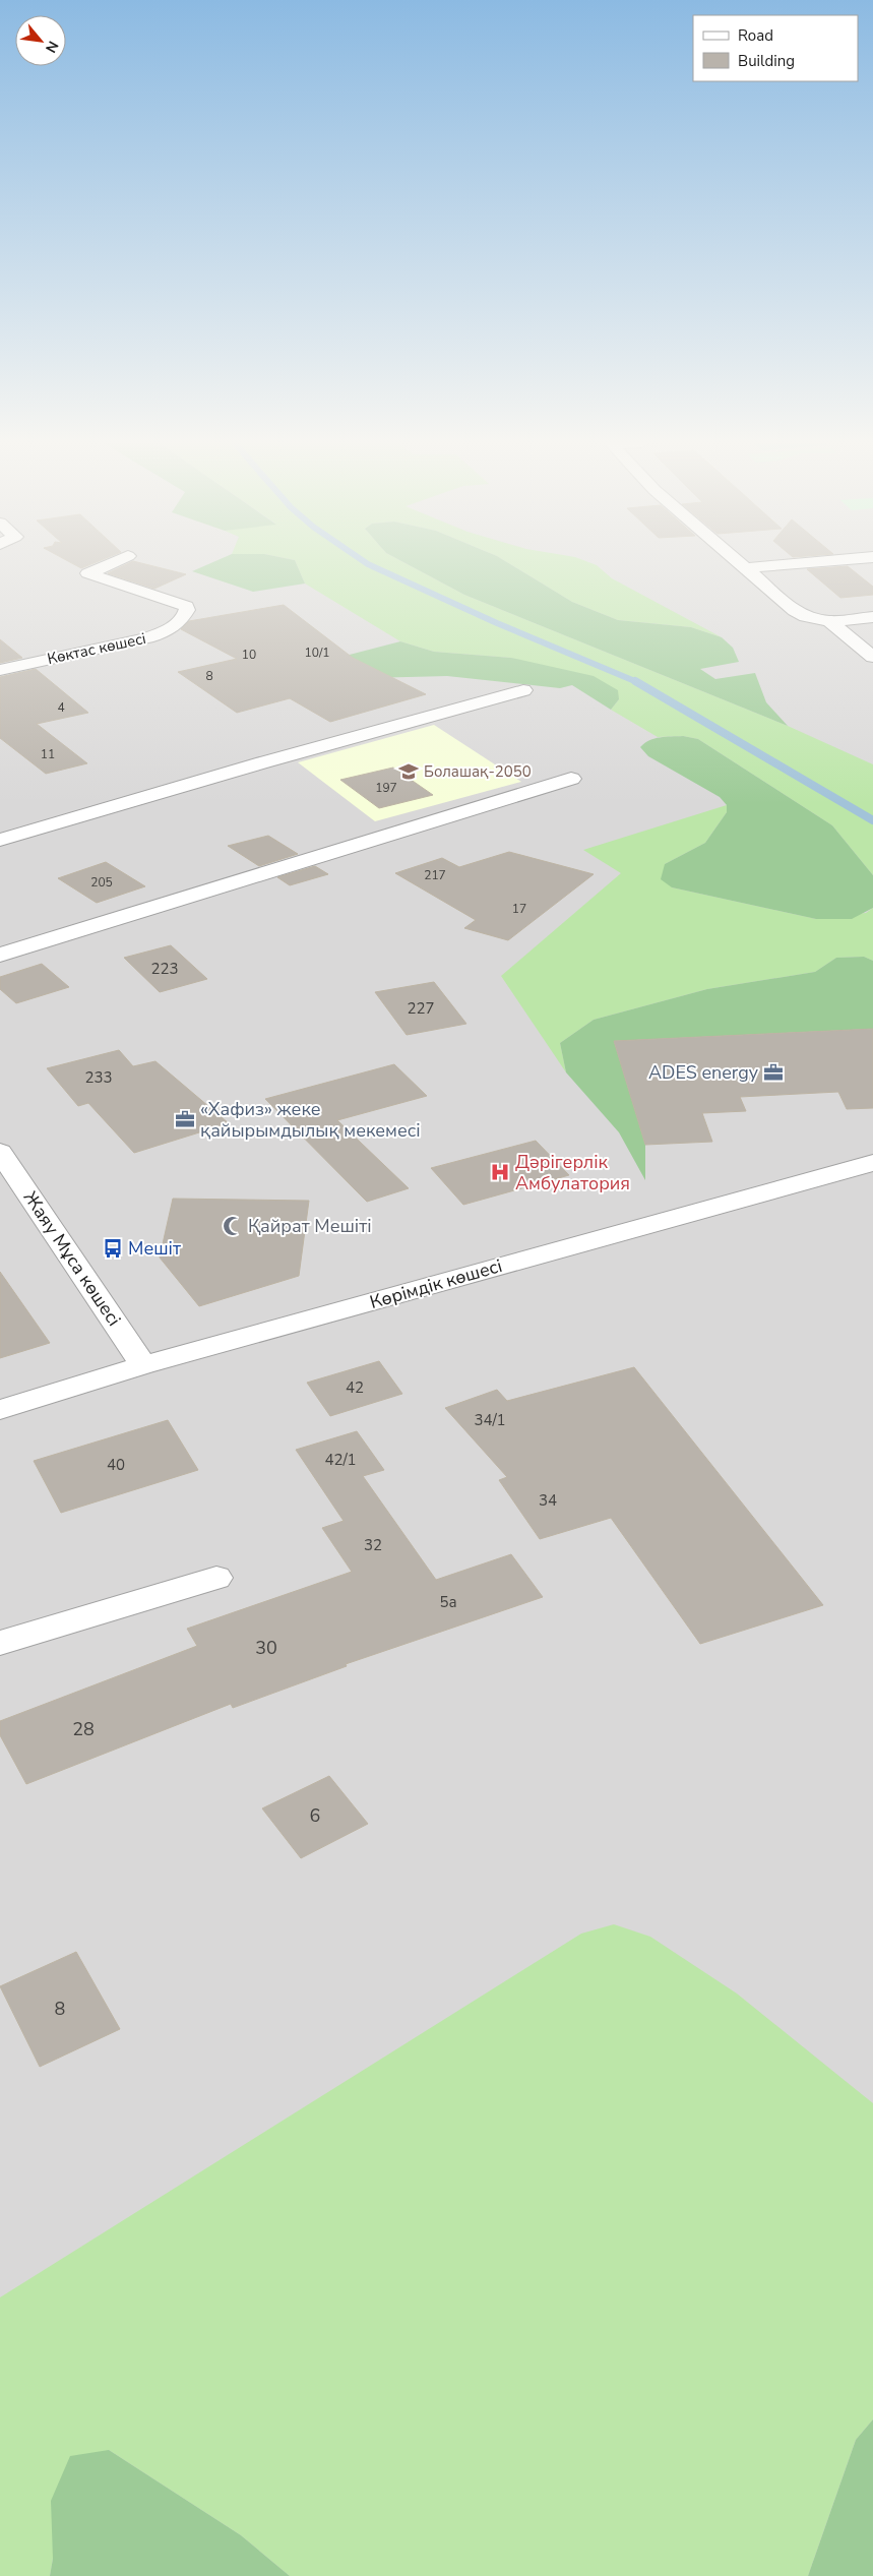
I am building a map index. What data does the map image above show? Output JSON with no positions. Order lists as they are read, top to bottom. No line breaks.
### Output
{"streets":{"street":["Көктас көшесі","Жаяу Мұса көшесі","Көрімдік көшесі"]},"crossings":[["Жаяу Мұса көшесі","Көрімдік көшесі"]],"places":{"school or university":["Болашақ-2050"],"office":["ADES energy","«Хафиз» жеке қайырымдылық мекемесі"],"hospital":["Дәрігерлік Амбулатория"],"mosque":["Қайрат Мешіті"],"bus stop":["Мешіт"]},"house_numbers":["10/1","10","8","4","11","197","217","205","17","223","227","233","42","34/1","42/1","40","34","32","5а","30","28","6","8"],"legend":["Road","Building"],"north":"bottom right"}
